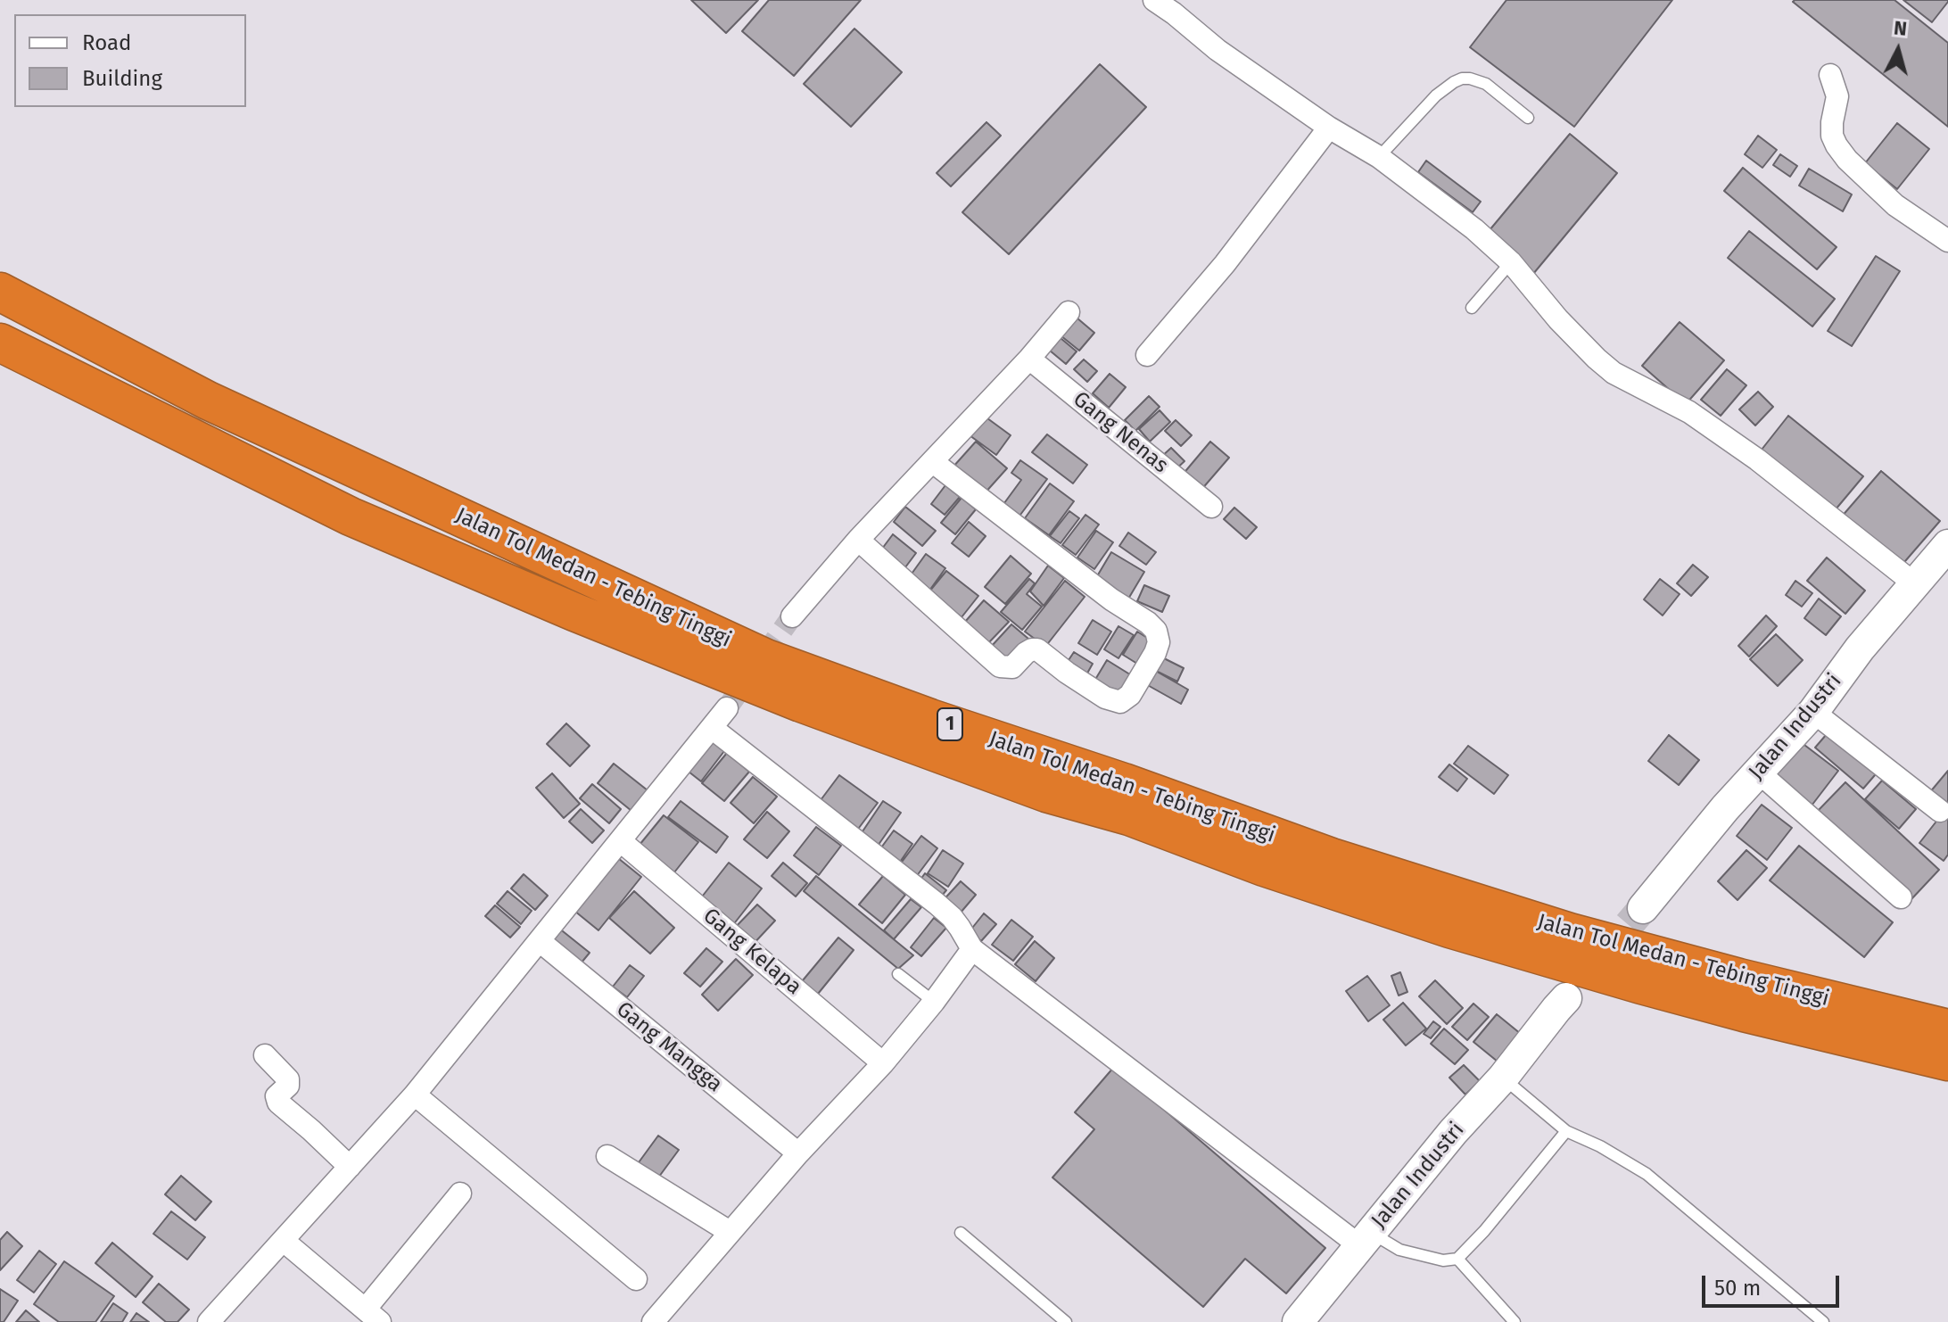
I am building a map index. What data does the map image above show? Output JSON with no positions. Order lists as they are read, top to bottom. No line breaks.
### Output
{"streets":{"highway":["Jalan Tol Medan - Tebing Tinggi","1"],"street":["Gang Nenas","Jalan Industri","Gang Kelapa","Gang Mangga"]},"legend":["Road","Building"],"scale_bar":"50 m","north":"top"}
